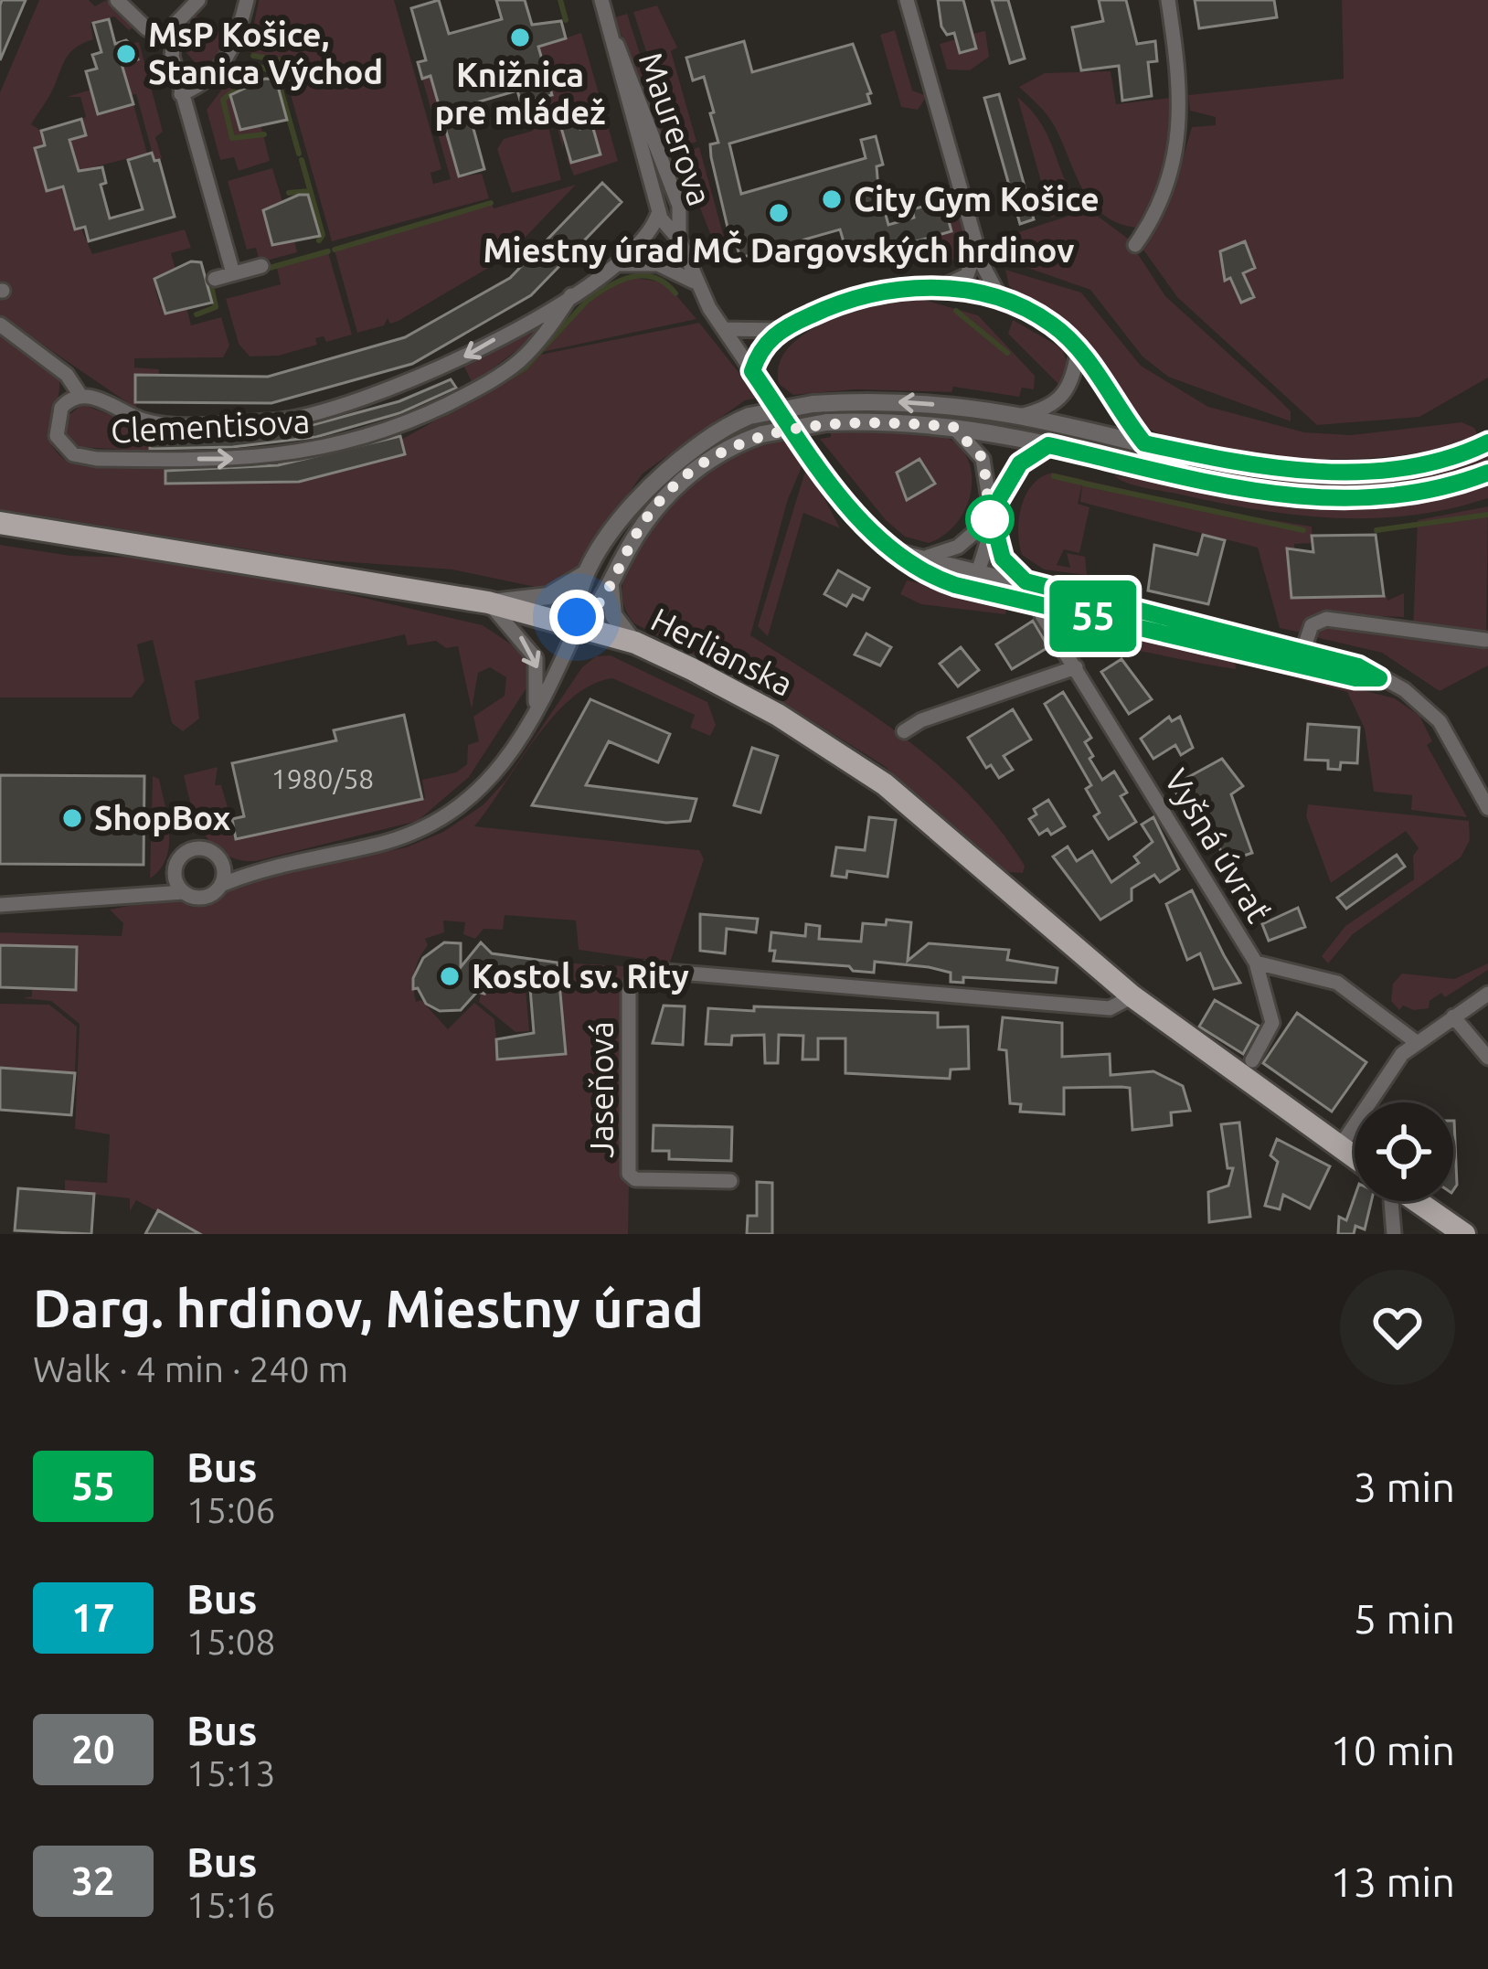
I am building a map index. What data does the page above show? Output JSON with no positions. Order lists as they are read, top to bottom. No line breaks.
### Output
{"streets":{"main road":["Herlianska"],"street":["Maurerova","Clementisova","Vyšná úvrať","Jaseňová"]},"crossings":[["Maurerova","Clementisova"],["Herlianska","Jaseňová"]],"places":["Knižnica pre mládež","MsP Košice, Stanica Východ","City Gym Košice","Miestny úrad MČ Dargovských hrdinov","ShopBox","Kostol sv. Rity"],"lines":["bus line 55"],"house_numbers":["1980/58"],"page":{"on_map":"55","heading":["Darg. hrdinov, Miestny úrad","Walk · 4 min · 240 m"],"list":[{"mark":"55","name":"Bus","note":"15:06","value":"3 min"},{"mark":"17","name":"Bus","note":"15:08","value":"5 min"},{"mark":"20","name":"Bus","note":"15:13","value":"10 min"},{"mark":"32","name":"Bus","note":"15:16","value":"13 min"}]}}
